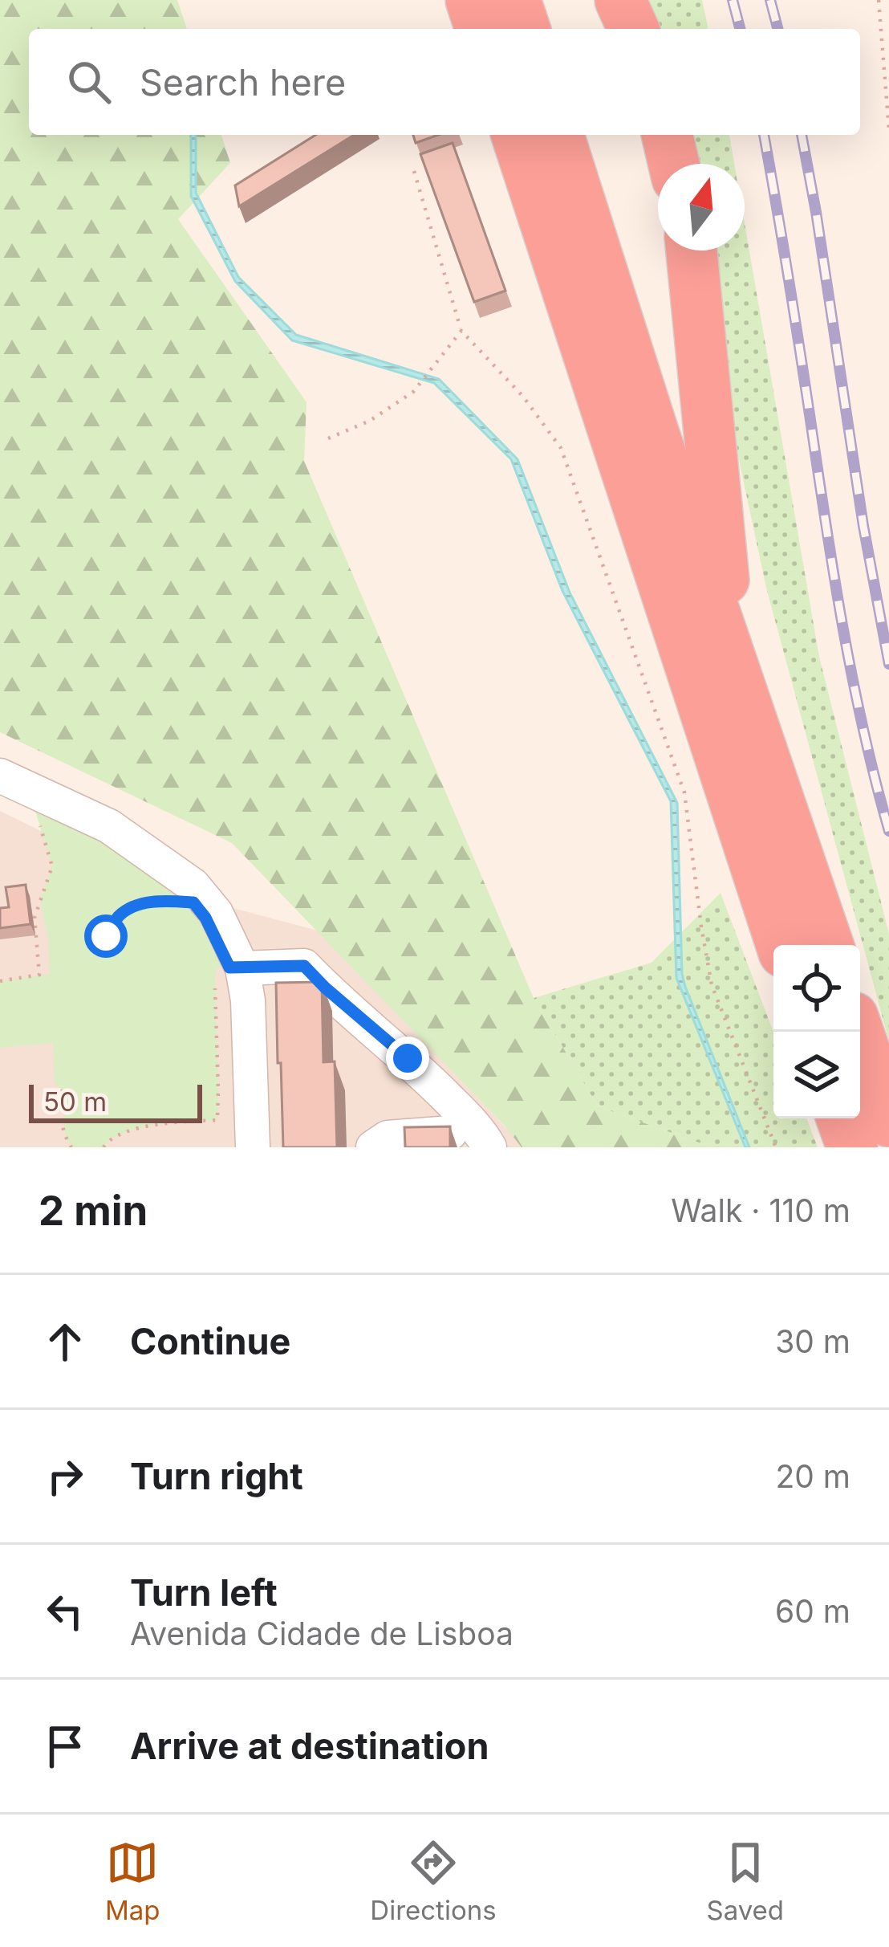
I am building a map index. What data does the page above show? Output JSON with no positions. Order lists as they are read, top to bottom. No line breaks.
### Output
{"scale_bar":"50 m","north":"top","page":{"search":"Search here","scale":"50 m","heading":["2 min","Walk · 110 m"],"list":[["Continue","30 m"],["Turn right","20 m"],["Turn left","Avenida Cidade de Lisboa","60 m"],"Arrive at destination"],"nav":["Map","Directions","Saved"]}}
